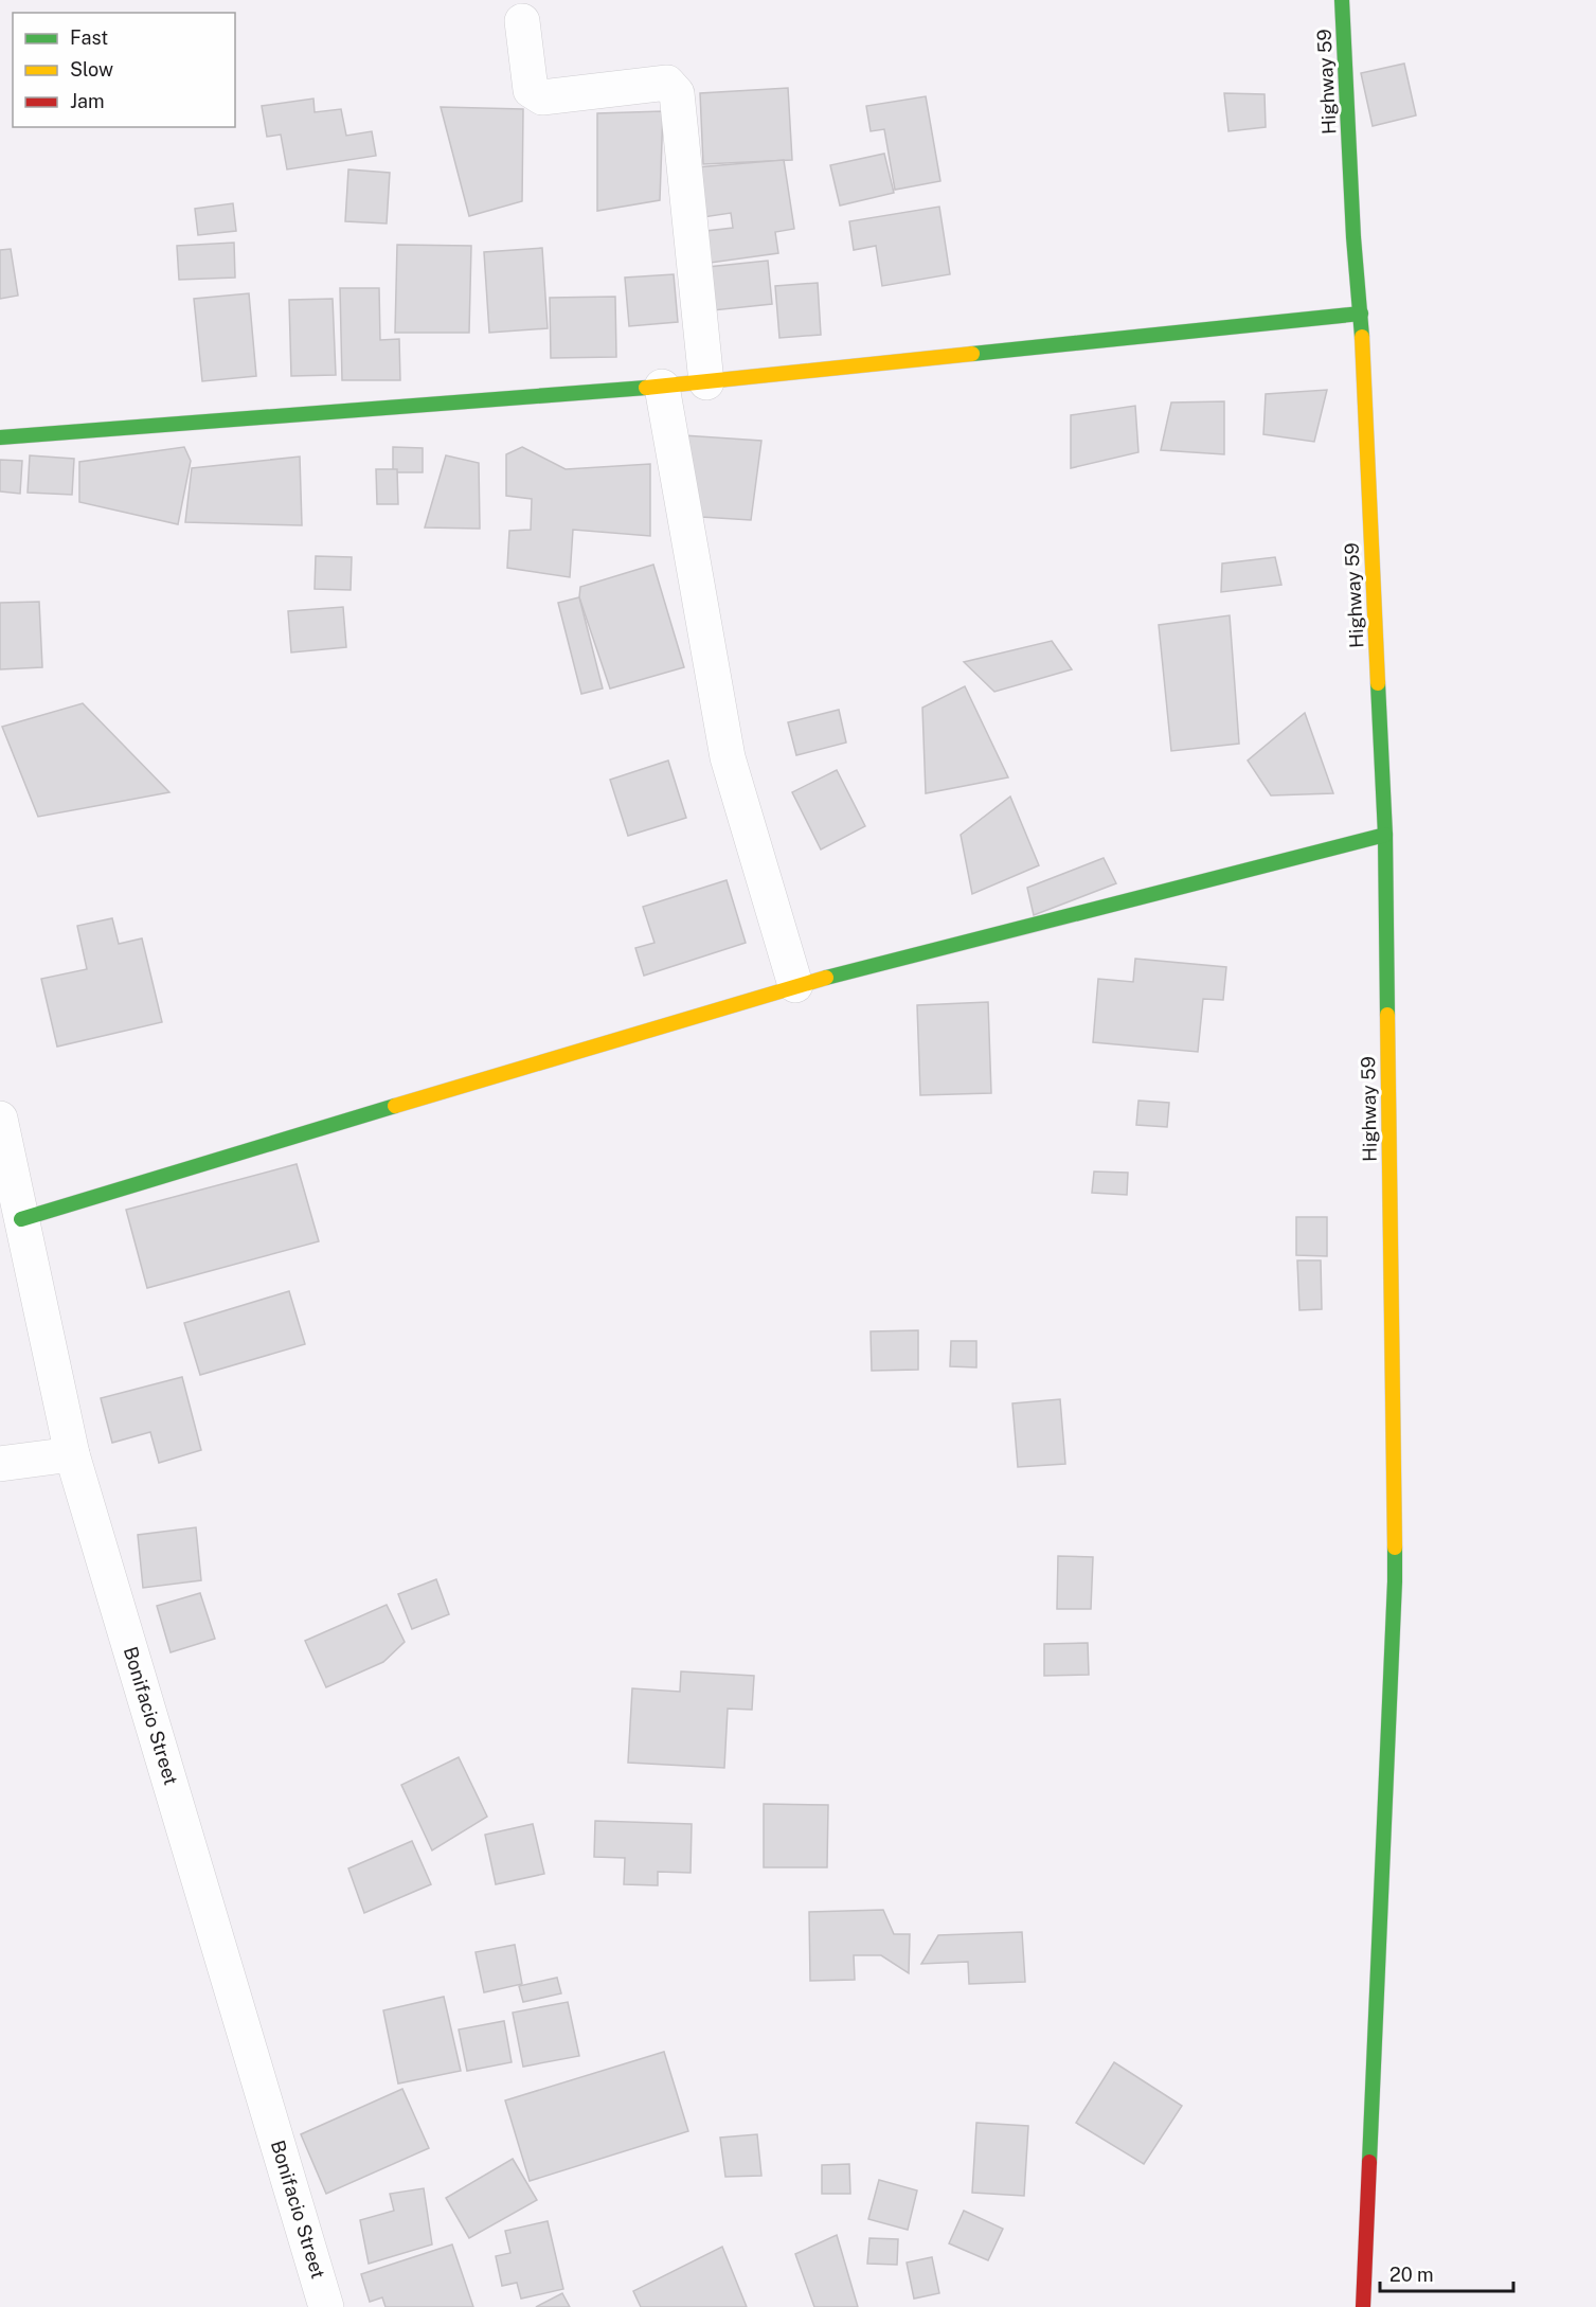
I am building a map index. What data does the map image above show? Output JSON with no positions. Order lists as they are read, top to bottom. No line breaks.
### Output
{"streets":{"street":["Highway 59","Bonifacio Street"]},"legend":["Fast","Slow","Jam"],"scale_bar":"20 m"}
